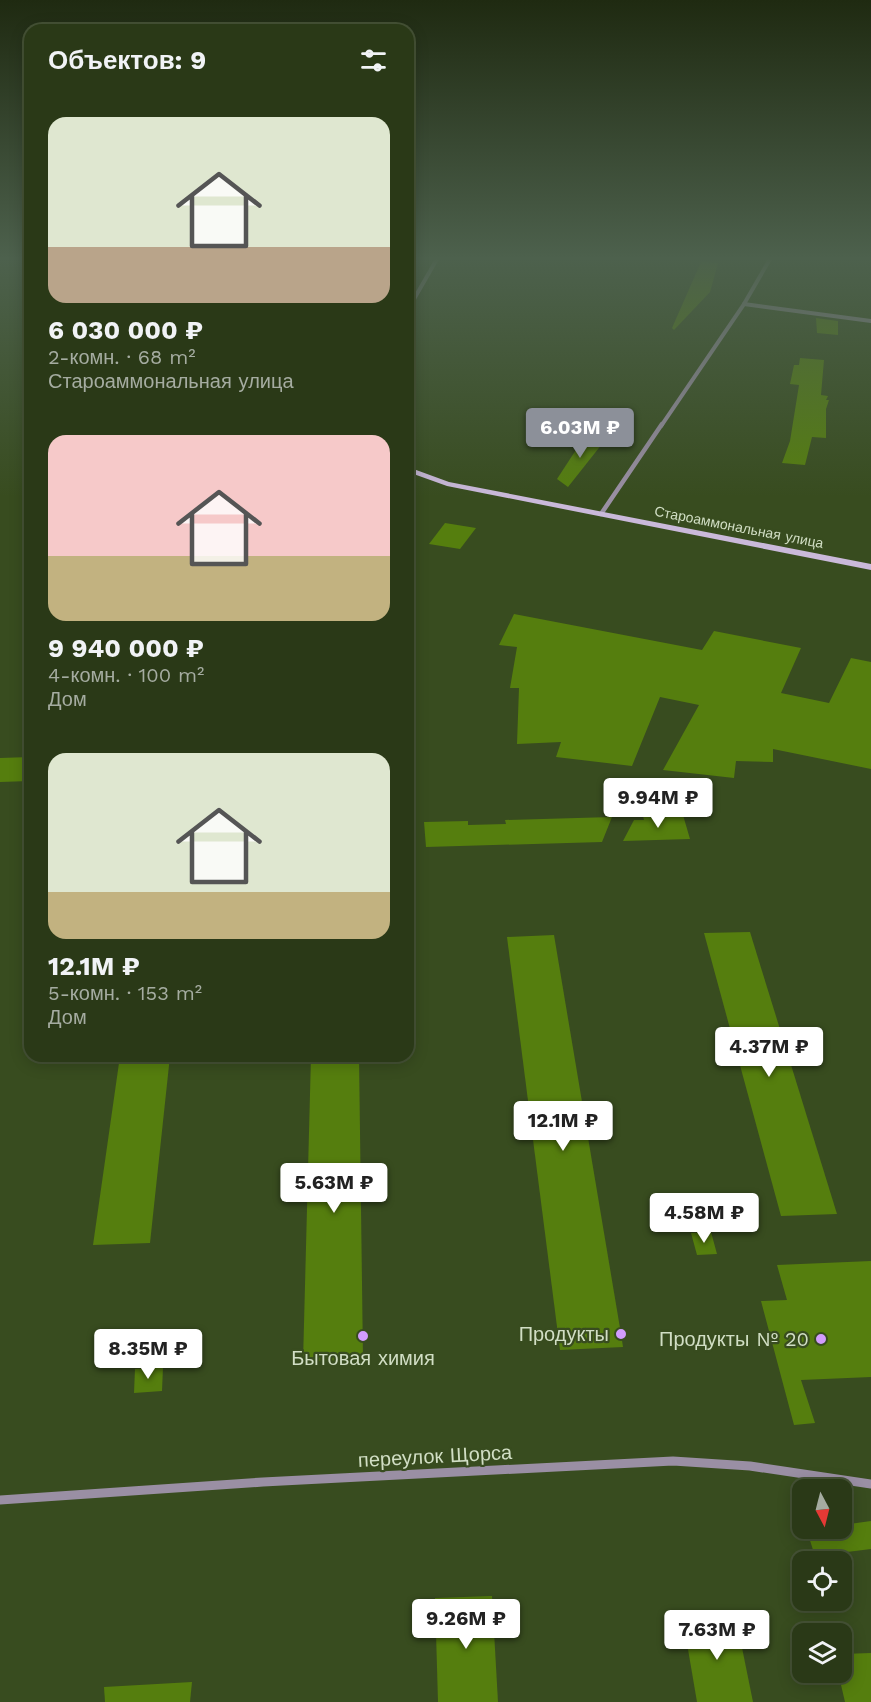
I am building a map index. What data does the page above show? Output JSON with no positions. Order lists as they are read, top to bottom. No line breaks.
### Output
{"streets":{"street":["Староаммональная улица","переулок Щорса"]},"places":["Продукты","Бытовая химия","Продукты № 20"],"north":"bottom","page":{"heading":"Объектов: 9","list":[{"name":"6 030 000 ₽","note":"2-комн. · 68 m² · Староаммональная улица"},{"name":"9 940 000 ₽","note":"4-комн. · 100 m² · Дом"},{"name":"12.1M ₽","note":"5-комн. · 153 m² · Дом"}],"price":["6.03M ₽","9.94M ₽","4.37M ₽","12.1M ₽","5.63M ₽","4.58M ₽","8.35M ₽","9.26M ₽","7.63M ₽"]}}
